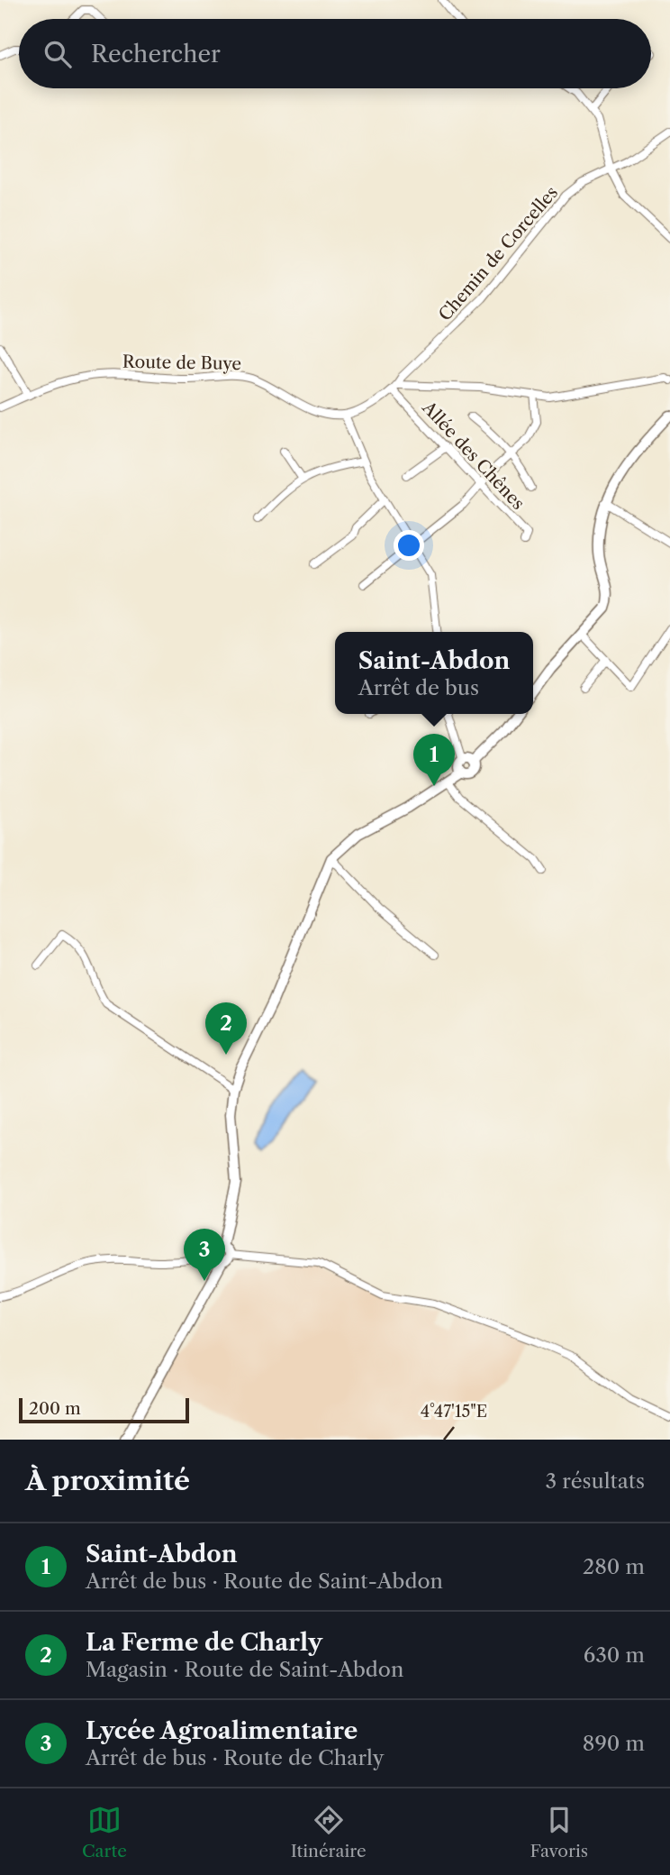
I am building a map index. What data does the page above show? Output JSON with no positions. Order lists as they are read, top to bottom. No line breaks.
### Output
{"streets":{"street":["Chemin de Corcelles","Route de Buye","Allée des Chênes"]},"crossings":[["Chemin de Corcelles","Allée des Chênes"]],"scale_bar":"200 m","page":{"search":"Rechercher","popup":["Saint-Abdon","Arrêt de bus"],"pins":["1","2","3"],"scale":"200 m","heading":["À proximité","3 résultats"],"list":[{"mark":"1","name":"Saint-Abdon","note":"Arrêt de bus · Route de Saint-Abdon","value":"280 m"},{"mark":"2","name":"La Ferme de Charly","note":"Magasin · Route de Saint-Abdon","value":"630 m"},{"mark":"3","name":"Lycée Agroalimentaire","note":"Arrêt de bus · Route de Charly","value":"890 m"}],"nav":["Carte","Itinéraire","Favoris"]},"coordinates":["4°47'15\"E"]}
